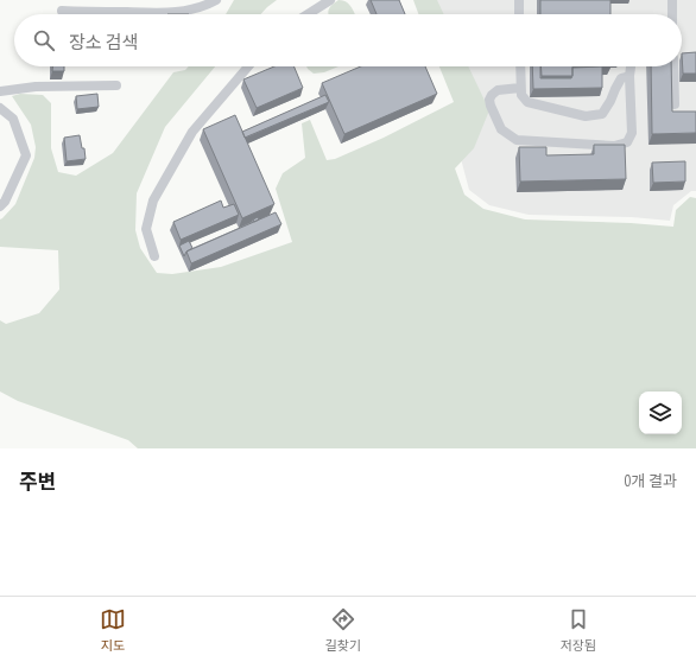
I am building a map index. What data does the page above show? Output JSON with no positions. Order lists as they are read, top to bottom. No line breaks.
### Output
{"page":{"search":"장소 검색","heading":["주변","0개 결과"],"nav":["지도","길찾기","저장됨"]}}
